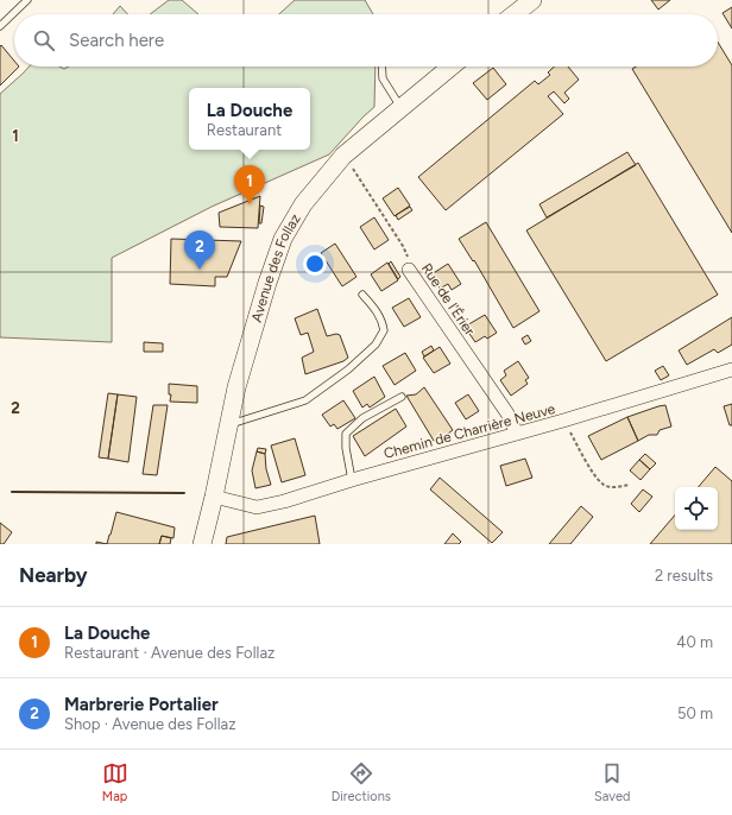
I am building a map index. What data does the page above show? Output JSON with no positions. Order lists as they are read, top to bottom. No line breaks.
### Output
{"streets":{"street":["Avenue des Follaz","Rue de l'Érier","Chemin de Charrière Neuve"]},"crossings":[["Avenue des Follaz","Rue de l'Érier"],["Avenue des Follaz","Chemin de Charrière Neuve"],["Rue de l'Érier","Chemin de Charrière Neuve"]],"page":{"search":"Search here","popup":["La Douche","Restaurant"],"pins":["1","2"],"heading":["Nearby","2 results"],"list":[{"mark":"1","name":"La Douche","note":"Restaurant · Avenue des Follaz","value":"40 m"},{"mark":"2","name":"Marbrerie Portalier","note":"Shop · Avenue des Follaz","value":"50 m"}],"nav":["Map","Directions","Saved"]},"grid":{"rows":["1","2"]}}
